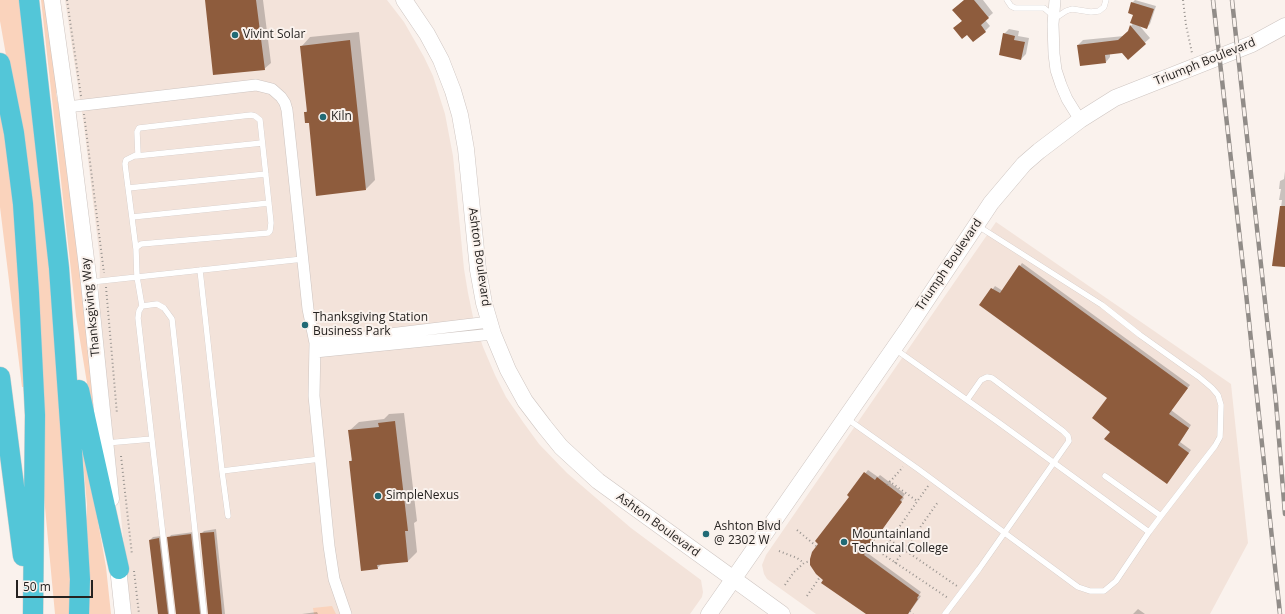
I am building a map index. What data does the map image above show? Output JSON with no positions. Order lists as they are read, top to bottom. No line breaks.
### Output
{"streets":{"main road":["Triumph Boulevard","Ashton Boulevard","Thanksgiving Way"]},"crossings":[["Triumph Boulevard","Ashton Boulevard"]],"places":["Vivint Solar","Kiln","Thanksgiving Station Business Park","SimpleNexus","Ashton Blvd @ 2302 W","Mountainland Technical College"],"scale_bar":"50 m"}
